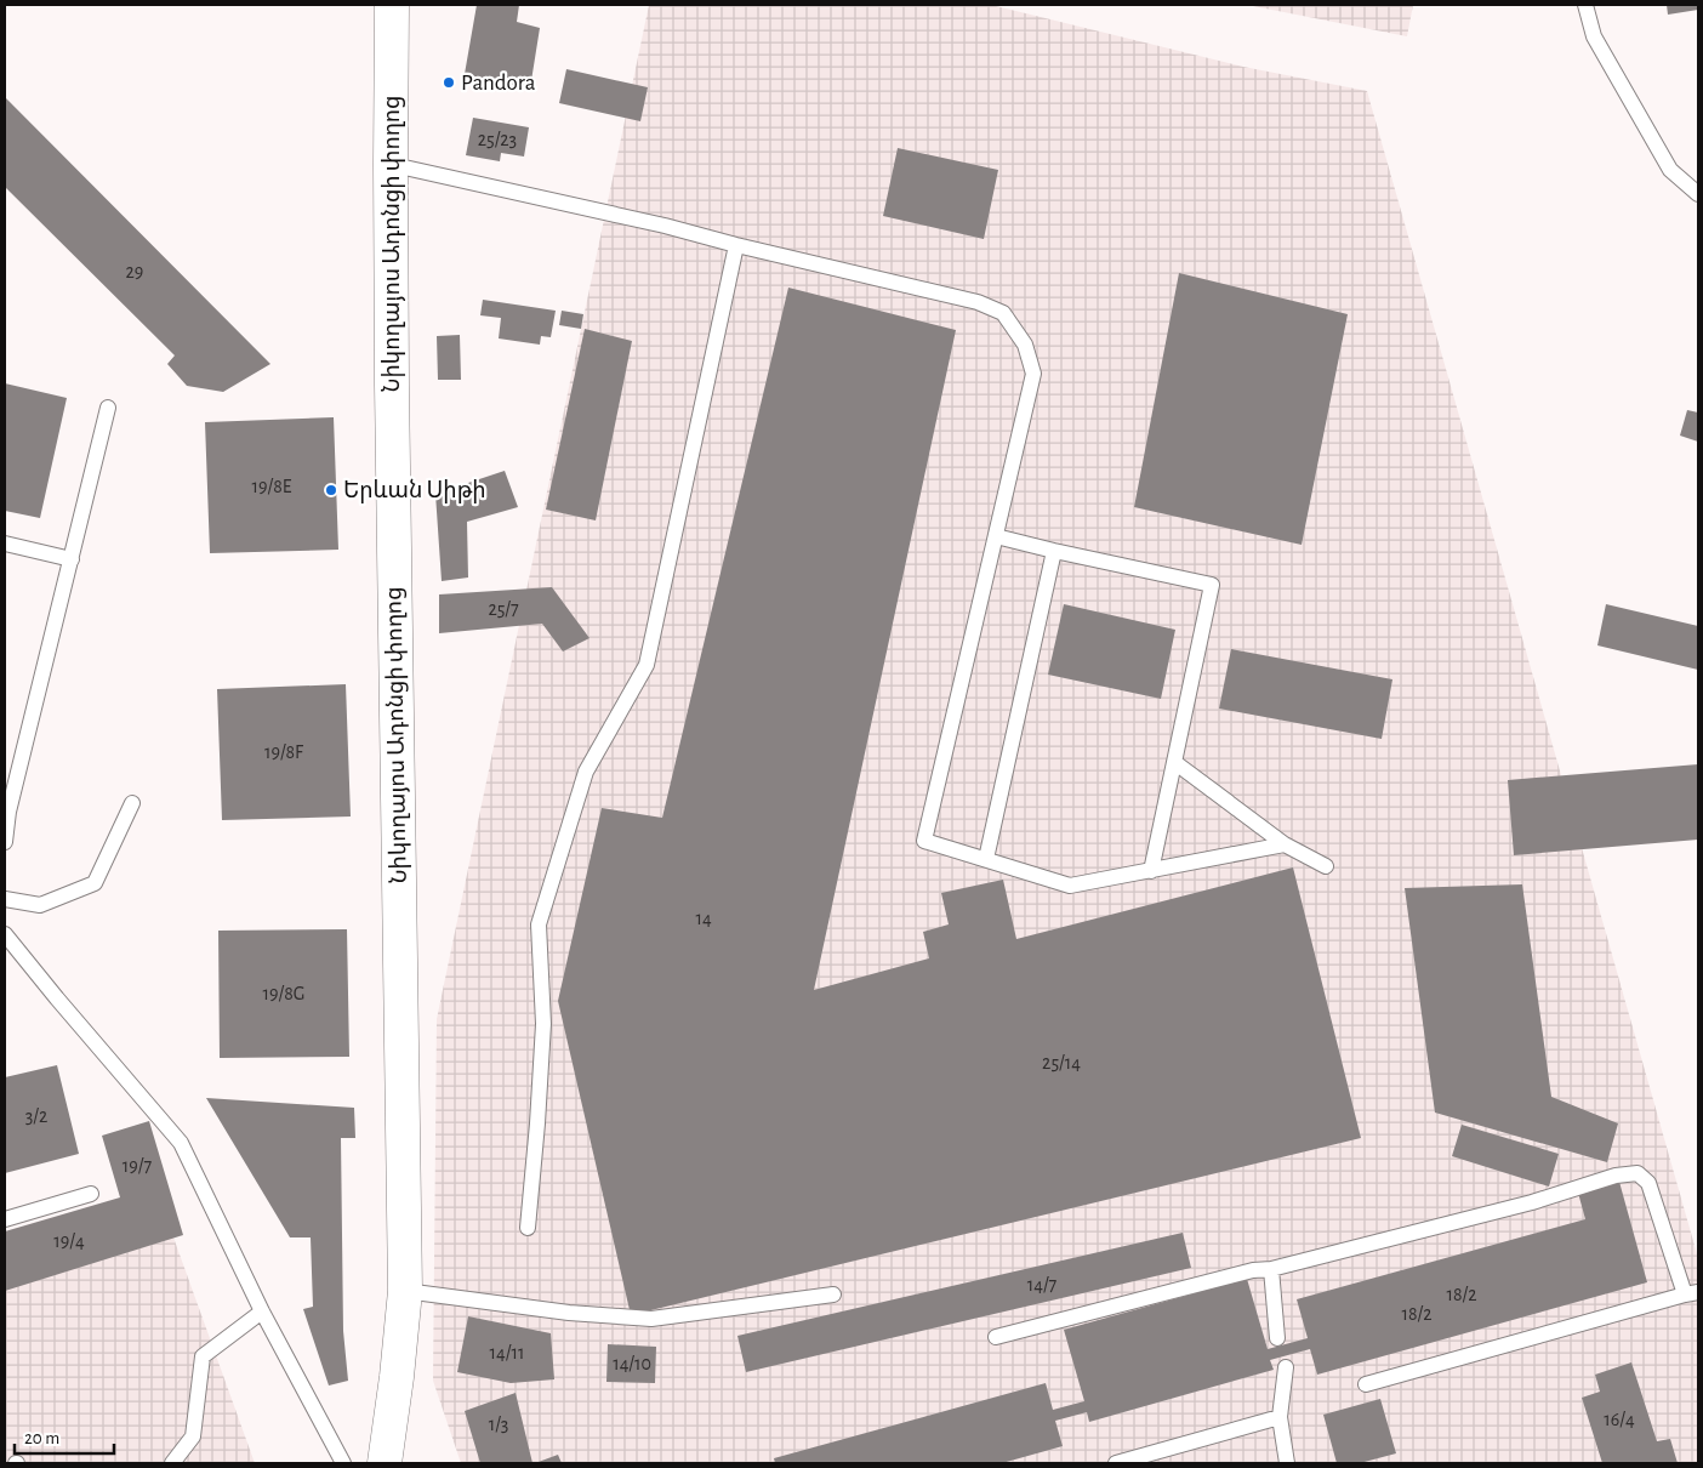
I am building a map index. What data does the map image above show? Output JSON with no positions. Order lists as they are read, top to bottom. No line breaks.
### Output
{"streets":{"street":["Նիկողայոս Ադոնցի փողոց"]},"places":["Pandora","Երևան Սիթի"],"house_numbers":["25/23","29","19/8E","25/7","19/8F","14","19/8G","25/14","3/2","19/7","19/4","14/7","18/2","18/2","14/11","14/10","16/4","1/3"],"scale_bar":"20 m"}
